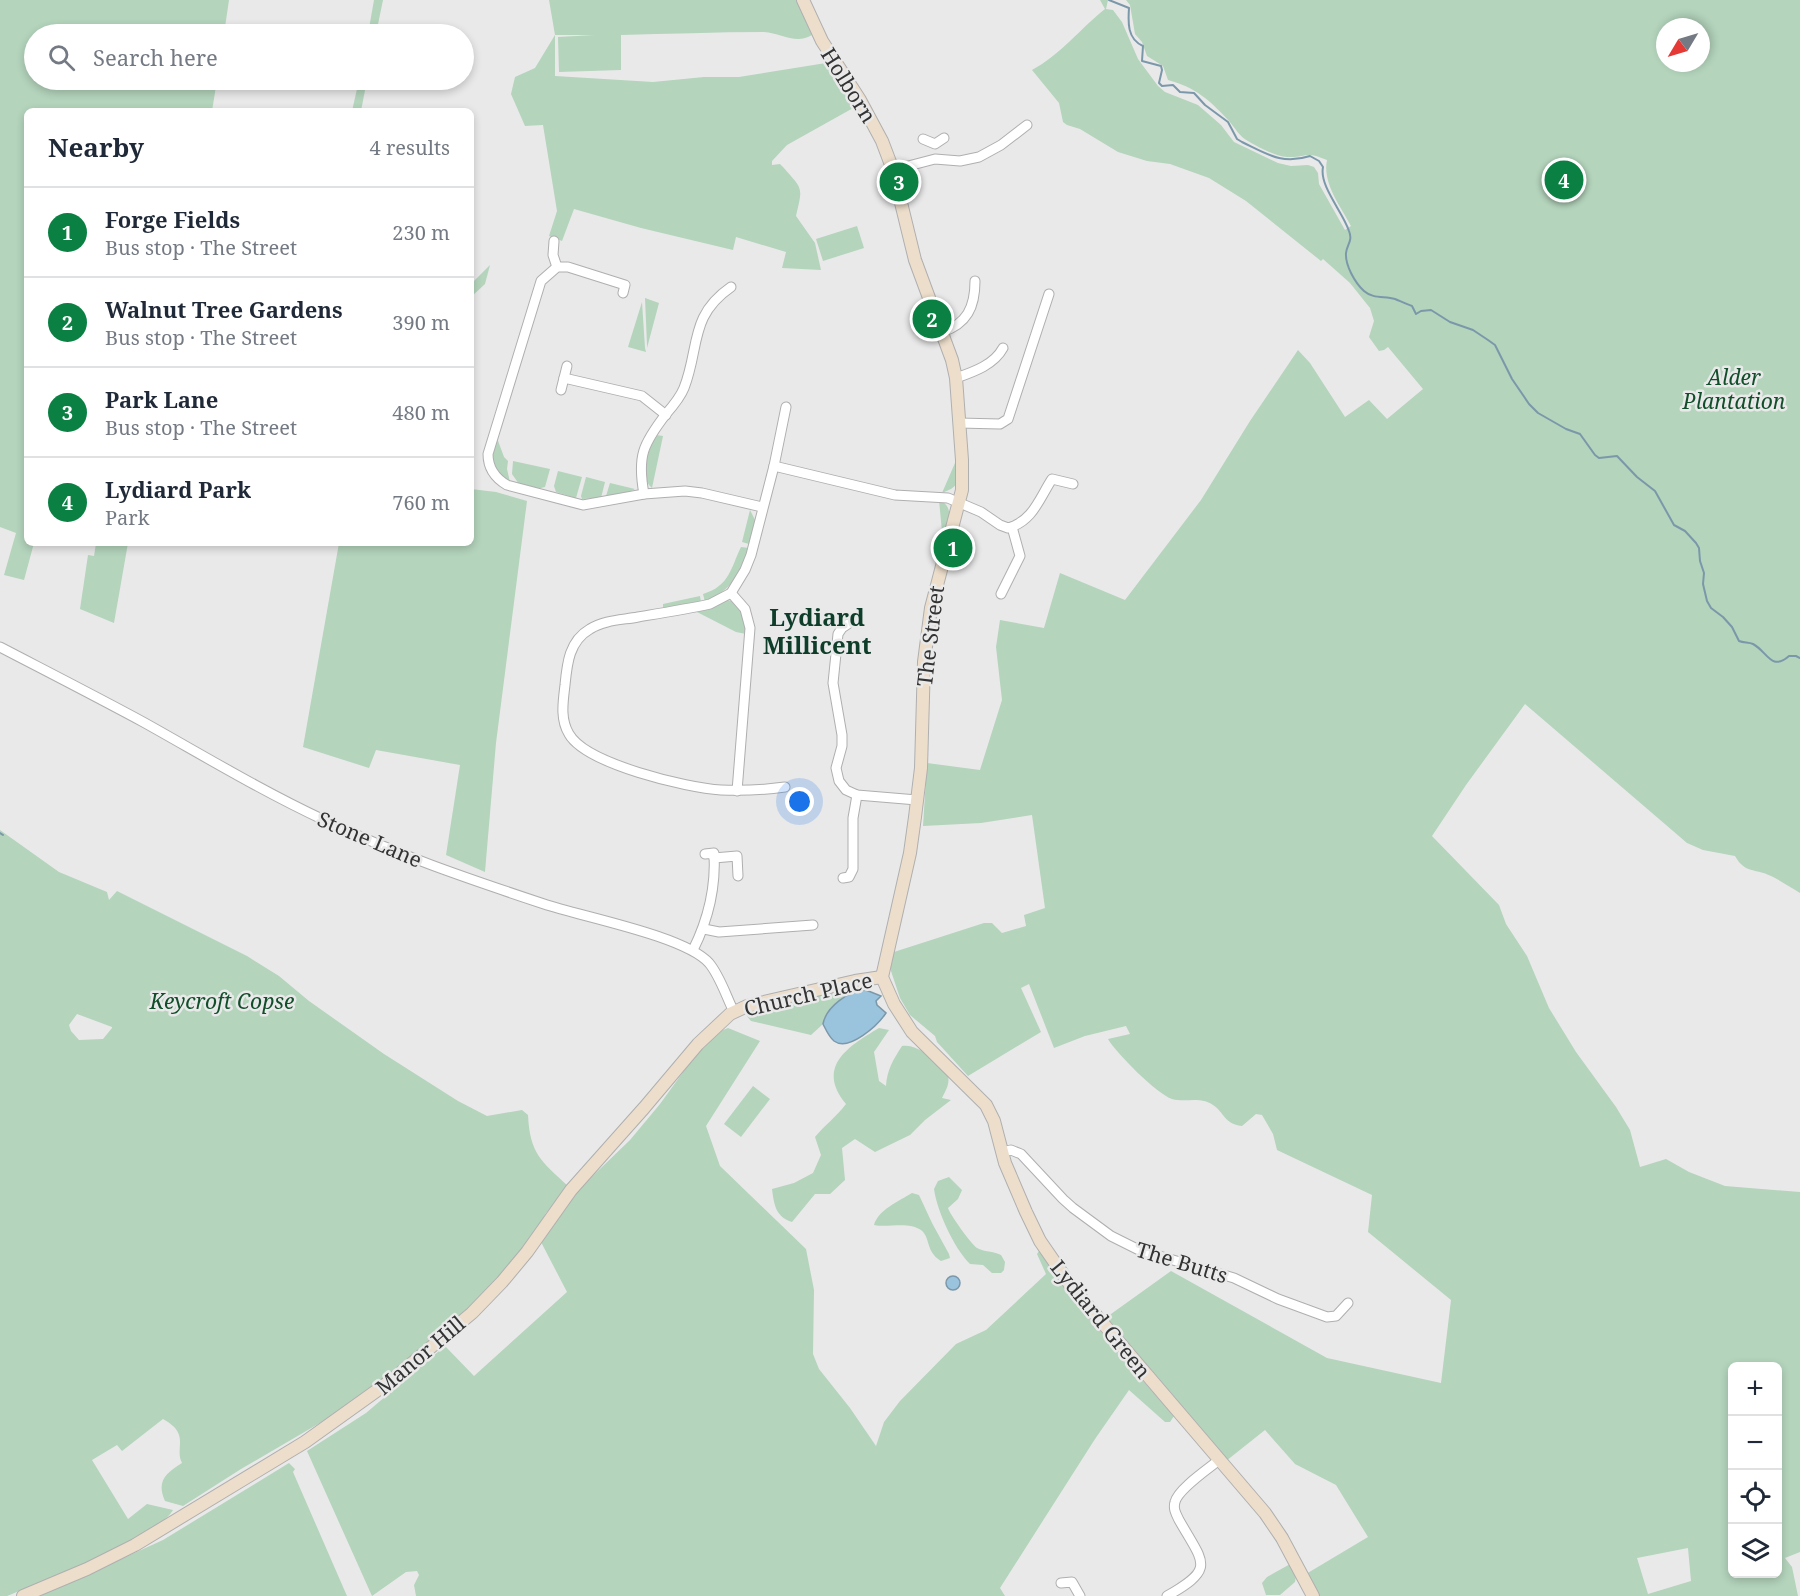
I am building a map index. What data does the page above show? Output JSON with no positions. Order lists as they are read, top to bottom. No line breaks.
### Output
{"streets":{"street":["Holborn","The Street","Stone Lane","Church Place","The Butts","Lydiard Green","Manor Hill"]},"crossings":[["Holborn","The Street"],["The Street","Church Place"],["The Street","Lydiard Green"],["Stone Lane","Church Place"],["Stone Lane","Manor Hill"],["Church Place","Lydiard Green"],["Church Place","Manor Hill"],["The Butts","Lydiard Green"]],"districts":["Lydiard Millicent"],"parks":["Alder Plantation","Keycroft Copse"],"north":"bottom left","page":{"search":"Search here","heading":["Nearby","4 results"],"pins":["4","3","2","1"],"list":[{"mark":"1","name":"Forge Fields","note":"Bus stop · The Street","value":"230 m"},{"mark":"2","name":"Walnut Tree Gardens","note":"Bus stop · The Street","value":"390 m"},{"mark":"3","name":"Park Lane","note":"Bus stop · The Street","value":"480 m"},{"mark":"4","name":"Lydiard Park","note":"Park","value":"760 m"}],"map_buttons":["+","−"]}}
